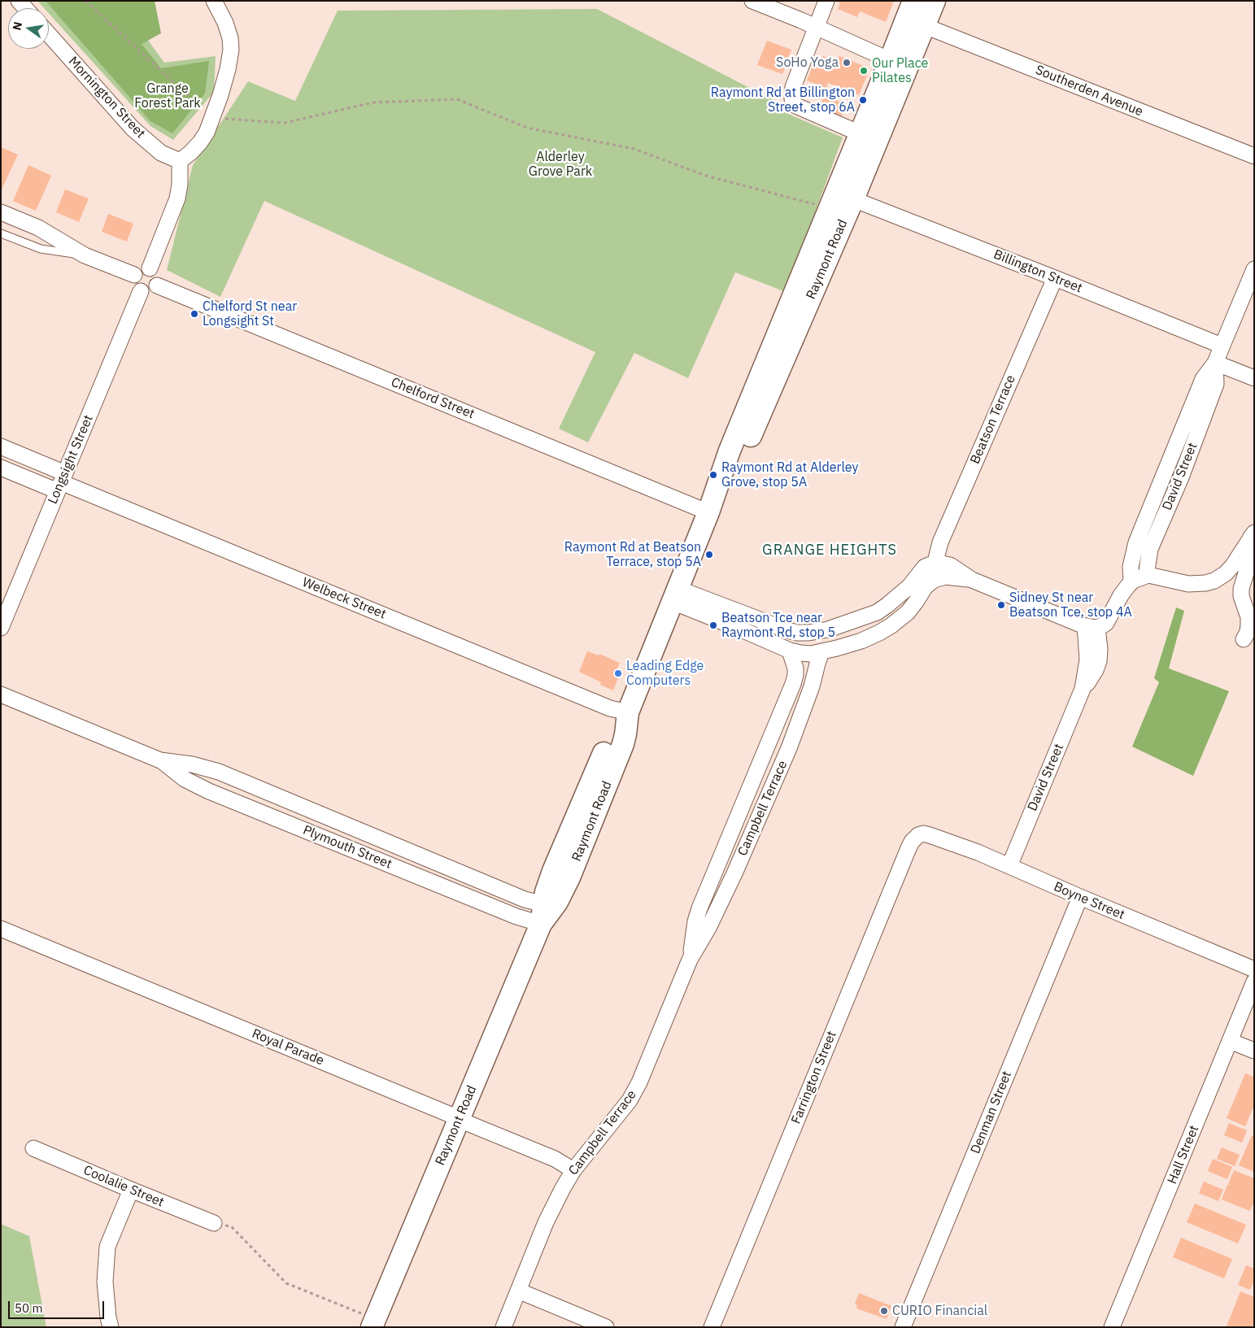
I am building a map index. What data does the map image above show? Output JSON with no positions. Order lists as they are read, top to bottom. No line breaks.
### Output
{"streets":{"main road":["Raymont Road"],"street":["Southerden Avenue","Mornington Street","Billington Street","Chelford Street","Beatson Terrace","Longsight Street","David Street","Welbeck Street","Campbell Terrace","Plymouth Street","Boyne Street","Royal Parade","Farrington Street","Denman Street","Hall Street","Coolalie Street"]},"crossings":[["Southerden Avenue","Raymont Road"],["Raymont Road","Billington Street"],["Raymont Road","Chelford Street"],["Raymont Road","Welbeck Street"],["Raymont Road","Plymouth Street"],["Raymont Road","Royal Parade"],["Billington Street","Beatson Terrace"],["Billington Street","David Street"],["Chelford Street","Longsight Street"],["Longsight Street","Welbeck Street"],["David Street","Boyne Street"],["Campbell Terrace","Royal Parade"],["Boyne Street","Farrington Street"],["Boyne Street","Denman Street"]],"districts":["GRANGE HEIGHTS"],"parks":["Grange Forest Park","Alderley Grove Park"],"places":["SoHo Yoga","Our Place Pilates","Raymont Rd at Billington Street, stop 6A","Chelford St near Longsight St","Raymont Rd at Alderley Grove, stop 5A","Raymont Rd at Beatson Terrace, stop 5A","Sidney St near Beatson Tce, stop 4A","Beatson Tce near Raymont Rd, stop 5","Leading Edge Computers","CURIO Financial"],"scale_bar":"50 m","north":"left"}
